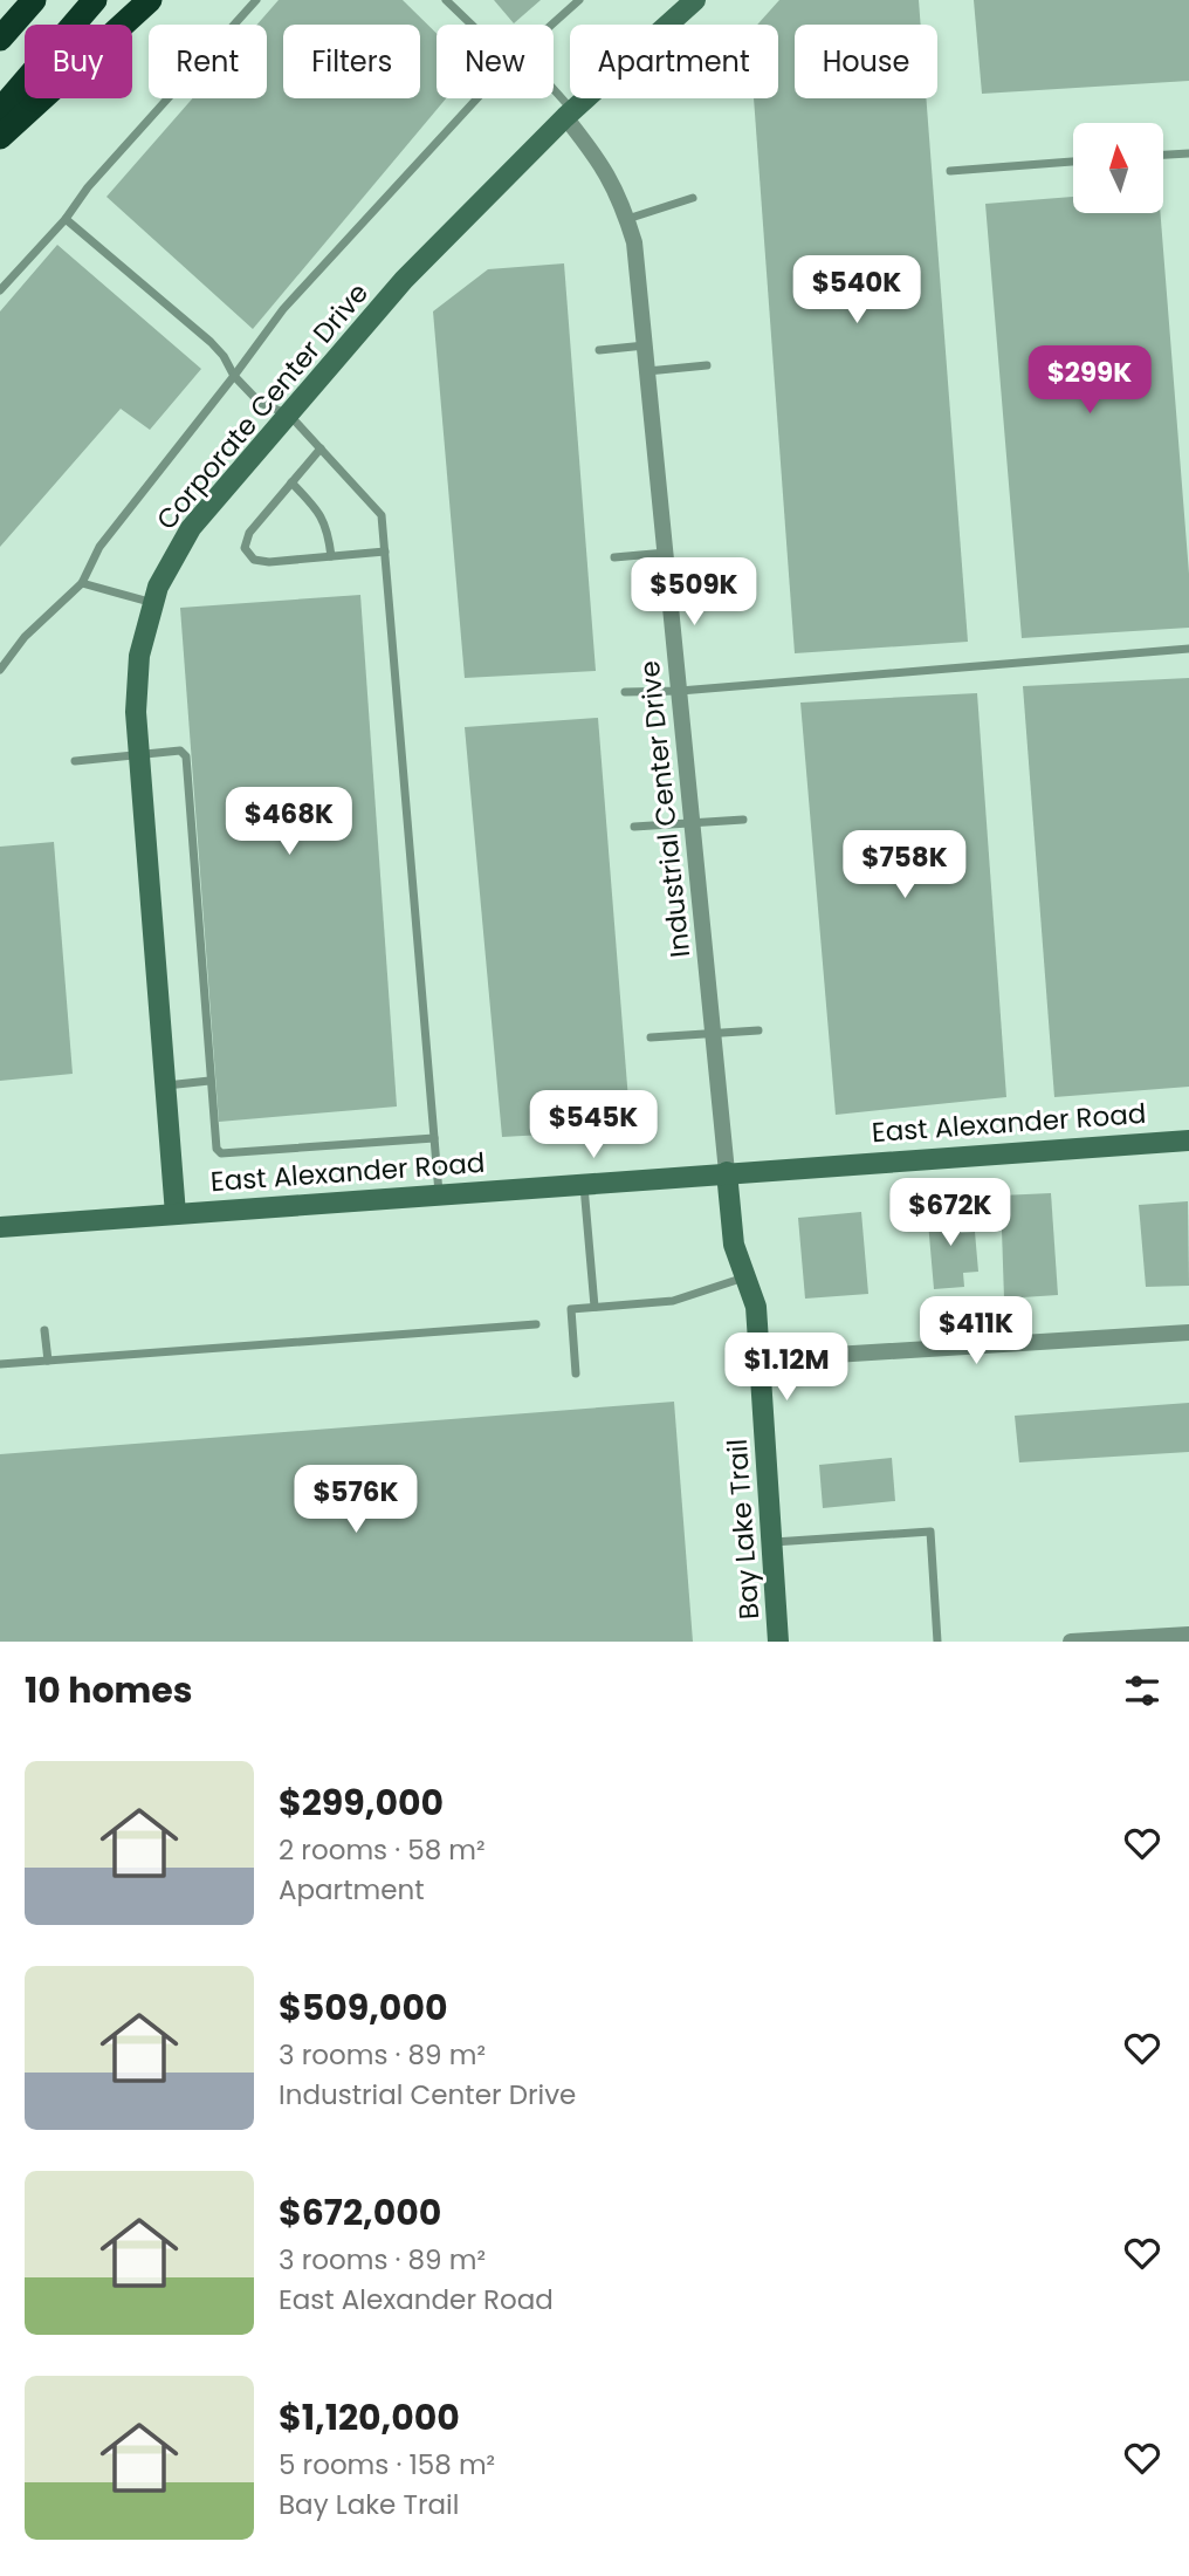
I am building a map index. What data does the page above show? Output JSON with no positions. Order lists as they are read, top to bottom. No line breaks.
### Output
{"streets":{"street":["Corporate Center Drive","Industrial Center Drive","East Alexander Road","Bay Lake Trail"]},"crossings":[["Corporate Center Drive","Industrial Center Drive"],["Corporate Center Drive","East Alexander Road"],["Industrial Center Drive","East Alexander Road"],["Industrial Center Drive","Bay Lake Trail"],["East Alexander Road","Bay Lake Trail"]],"north":"top","page":{"chip":["Buy","Rent","Filters","New","Apartment","House"],"price":["$540K","$299K","$509K","$468K","$758K","$545K","$672K","$411K","$1.12M","$576K"],"heading":"10 homes","list":[{"name":"$299,000","note":"2 rooms · 58 m² · Apartment"},{"name":"$509,000","note":"3 rooms · 89 m² · Industrial Center Drive"},{"name":"$672,000","note":"3 rooms · 89 m² · East Alexander Road"},{"name":"$1,120,000","note":"5 rooms · 158 m² · Bay Lake Trail"}]}}
